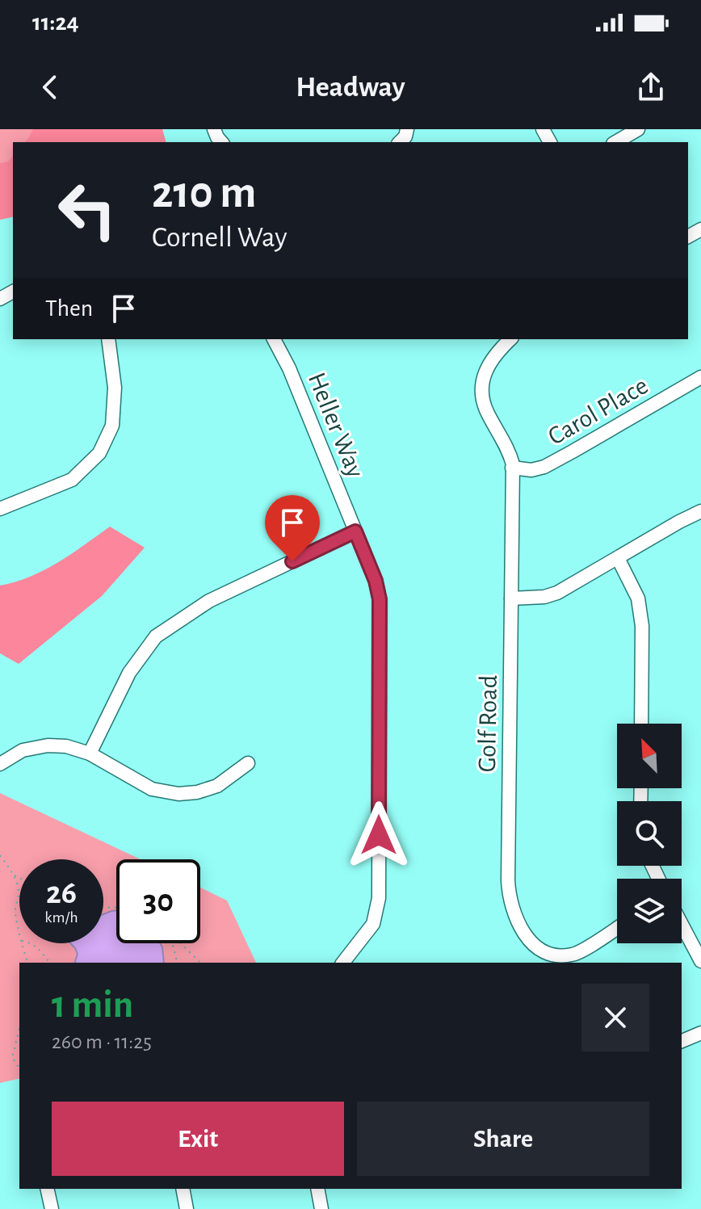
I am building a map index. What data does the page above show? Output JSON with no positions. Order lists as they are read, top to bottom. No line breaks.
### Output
{"streets":{"street":["Carol Place","Heller Way","Golf Road"]},"crossings":[["Carol Place","Golf Road"]],"north":"top left","page":{"status":"11:24","header":"Headway","turn":["210 m","Cornell Way"],"then":"Then","speed":"26 km/h","limit":"30","heading":["1 min","260 m · 11:25"],"buttons":["Exit","Share"]}}
